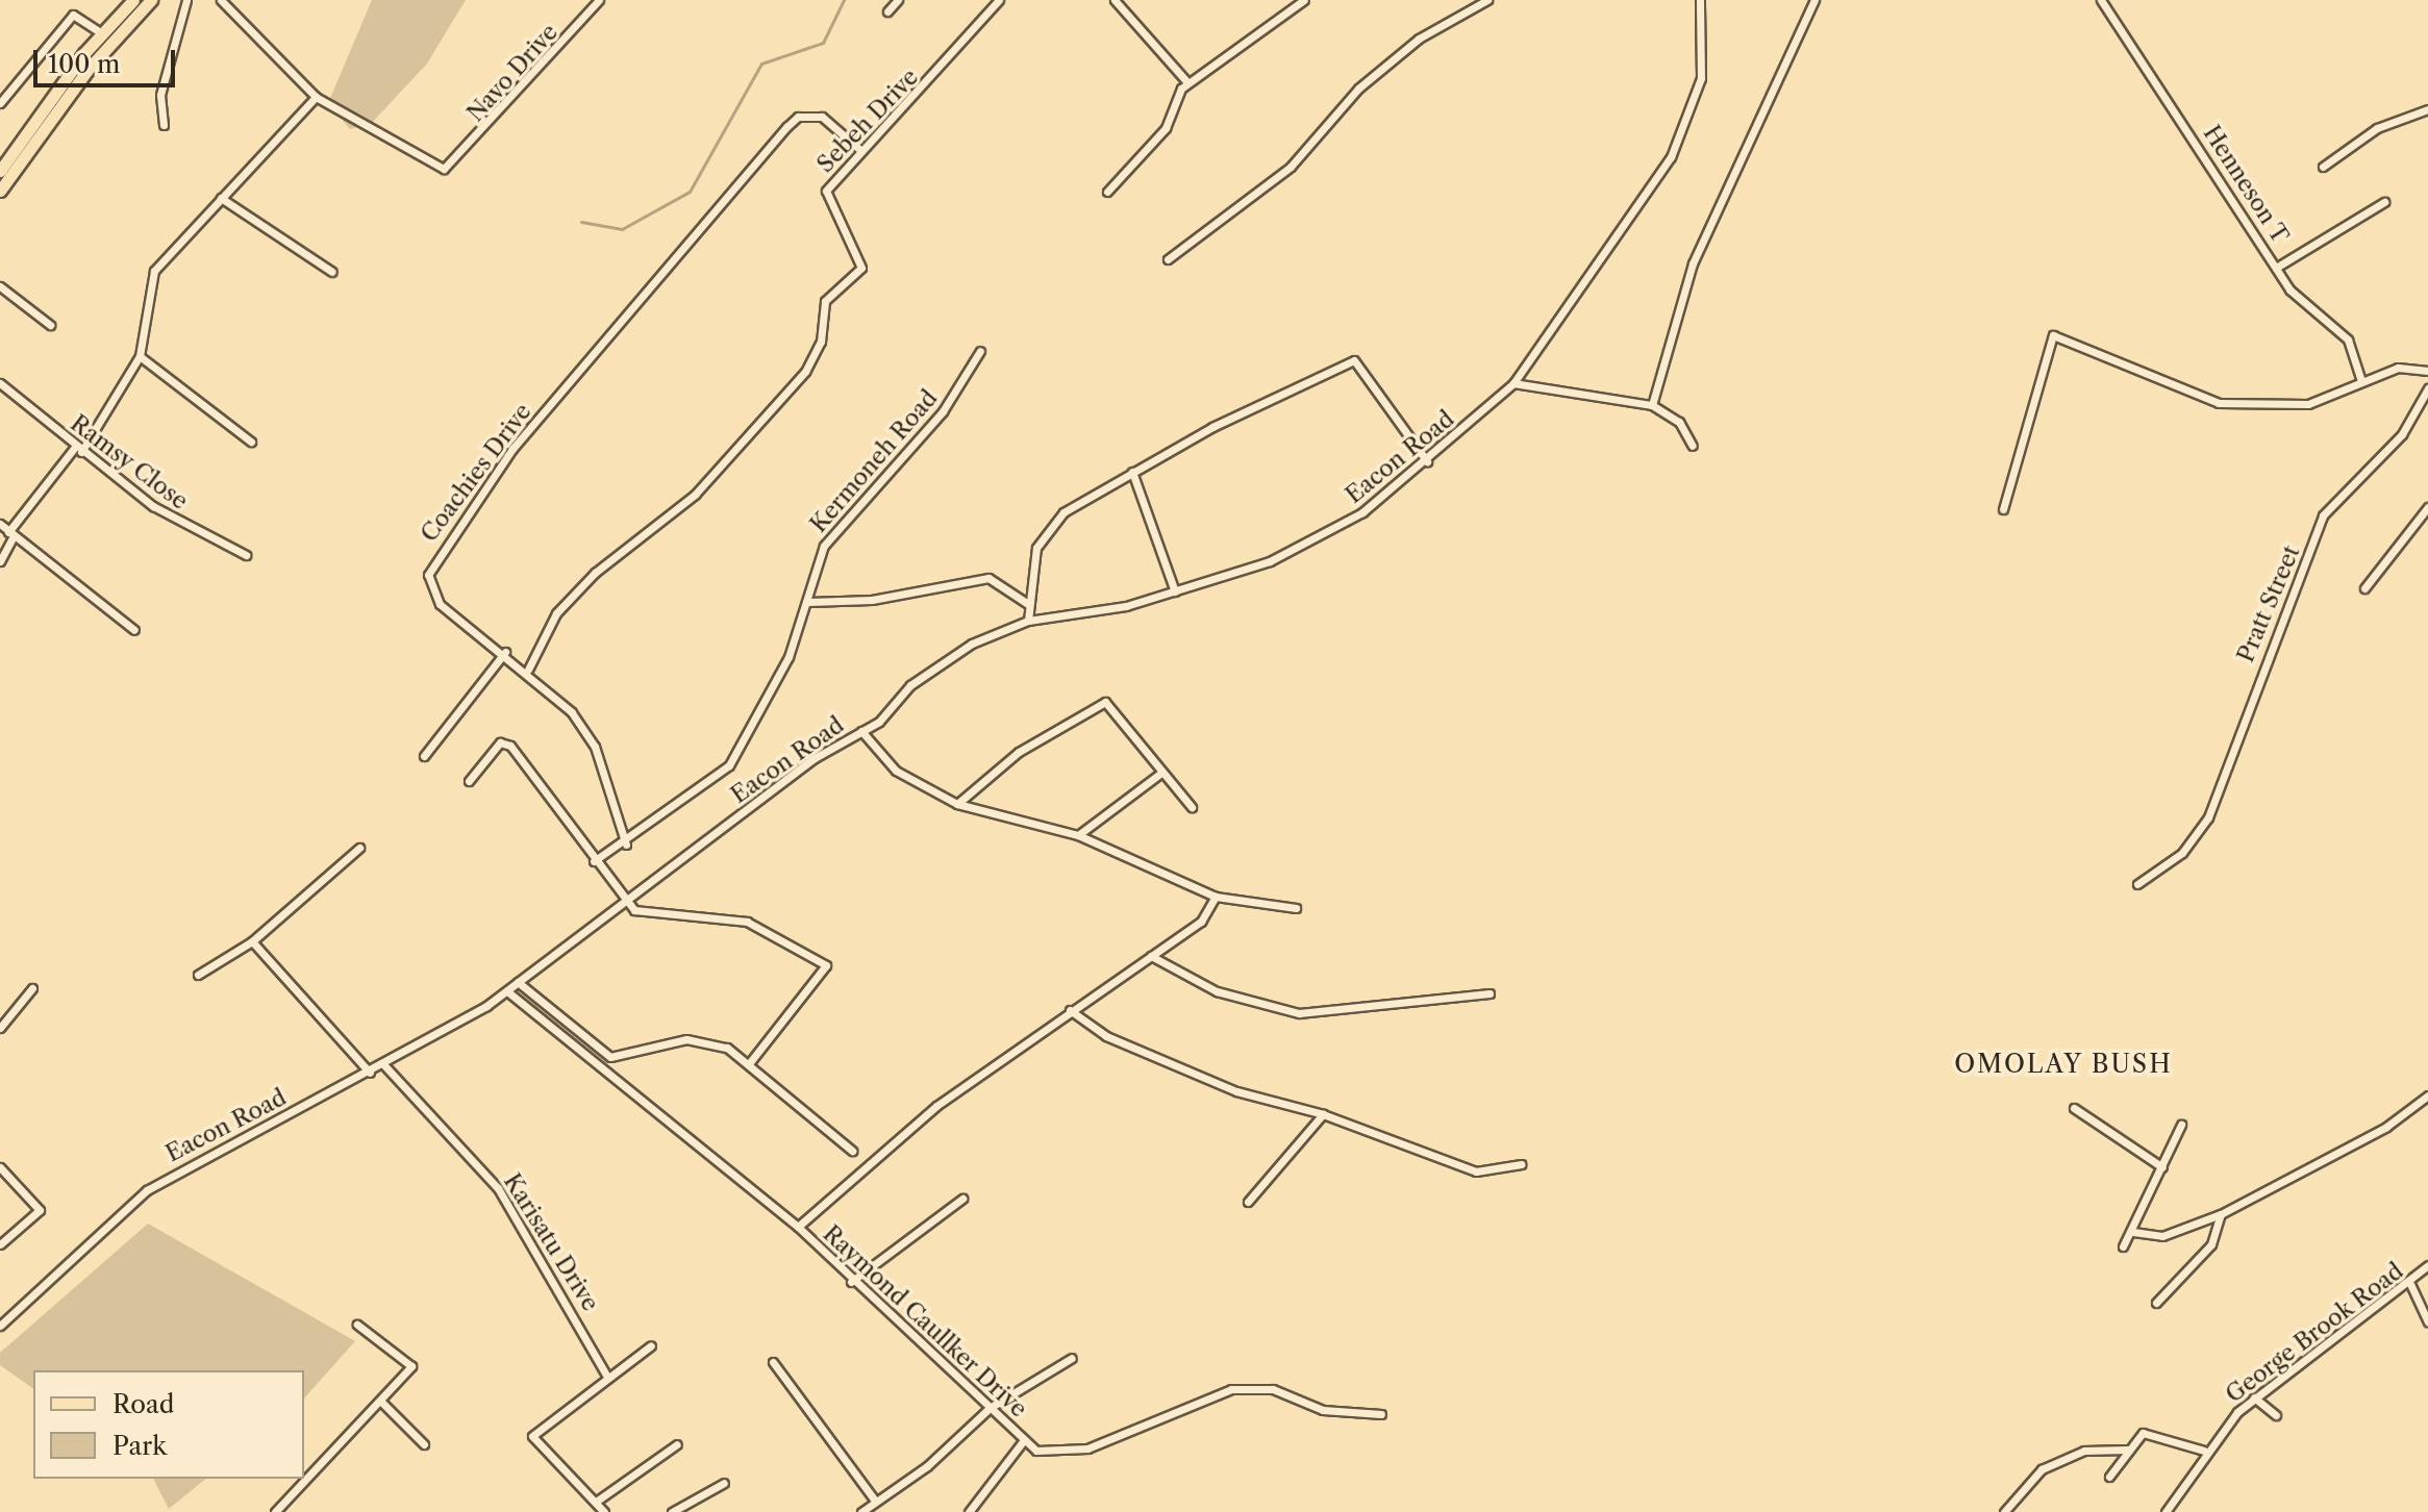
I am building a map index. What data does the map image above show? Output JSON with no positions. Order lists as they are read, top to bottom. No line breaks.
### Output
{"streets":{"street":["Navo Drive","Sebeh Drive","Henneson T","Eacon Road","Kermoneh Road","Ramsy Close","Coachies Drive","Pratt Street","Karisatu Drive","Raymond Caullker Drive","George Brook Road"]},"crossings":[["Sebeh Drive","Coachies Drive"],["Eacon Road","Karisatu Drive"],["Eacon Road","Raymond Caullker Drive"],["Kermoneh Road","Coachies Drive"]],"districts":["OMOLAY BUSH"],"legend":["Road","Park"],"scale_bar":"100 m"}
